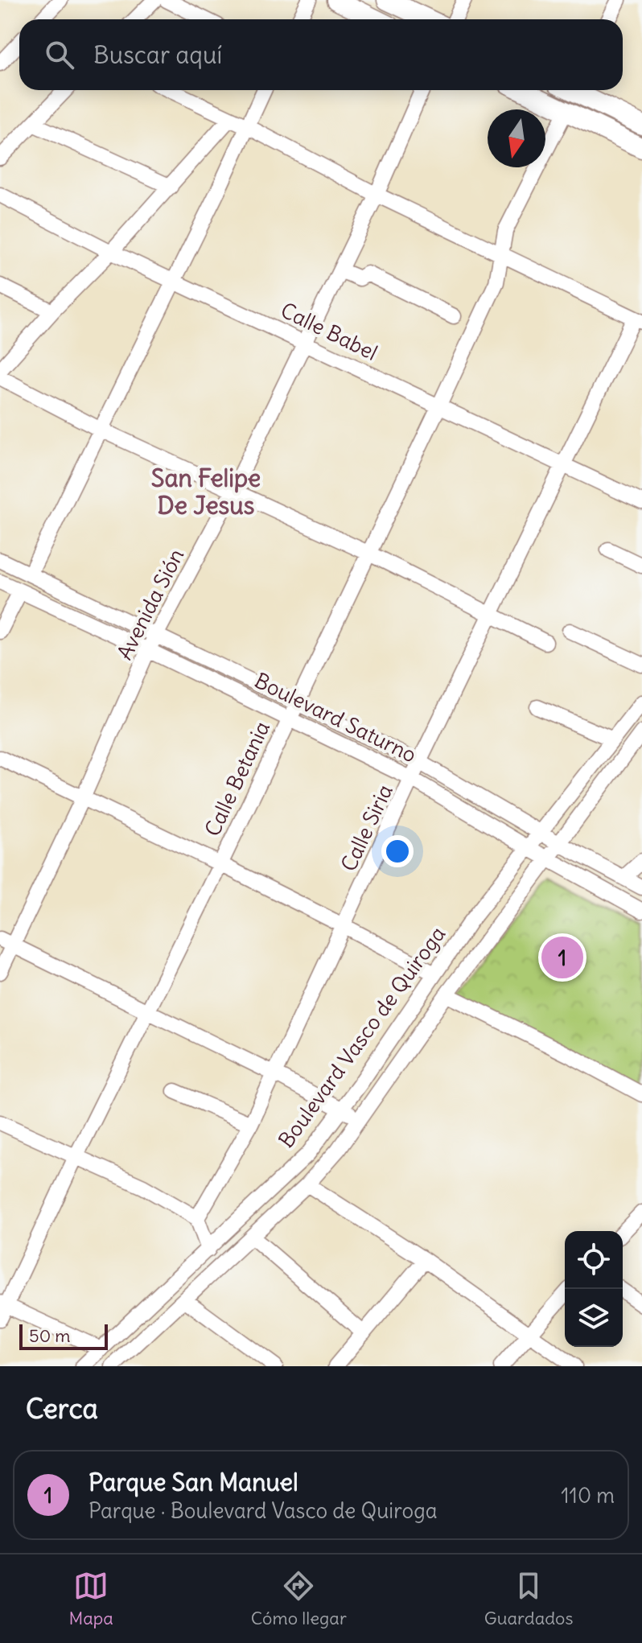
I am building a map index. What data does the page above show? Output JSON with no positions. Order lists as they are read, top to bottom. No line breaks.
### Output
{"streets":{"street":["Calle Babel","Avenida Sión","Boulevard Saturno","Calle Betania","Calle Siria","Boulevard Vasco de Quiroga"]},"crossings":[["Calle Babel","Avenida Sión"],["Calle Babel","Calle Betania"],["Calle Babel","Calle Siria"],["Avenida Sión","Boulevard Saturno"],["Boulevard Saturno","Calle Betania"],["Boulevard Saturno","Calle Siria"],["Boulevard Saturno","Boulevard Vasco de Quiroga"]],"districts":["San Felipe De Jesus"],"scale_bar":"50 m","north":"bottom","page":{"search":"Buscar aquí","pins":"1","scale":"50 m","heading":"Cerca","list":[{"mark":"1","name":"Parque San Manuel","note":"Parque · Boulevard Vasco de Quiroga","value":"110 m"}],"nav":["Mapa","Cómo llegar","Guardados"]}}
